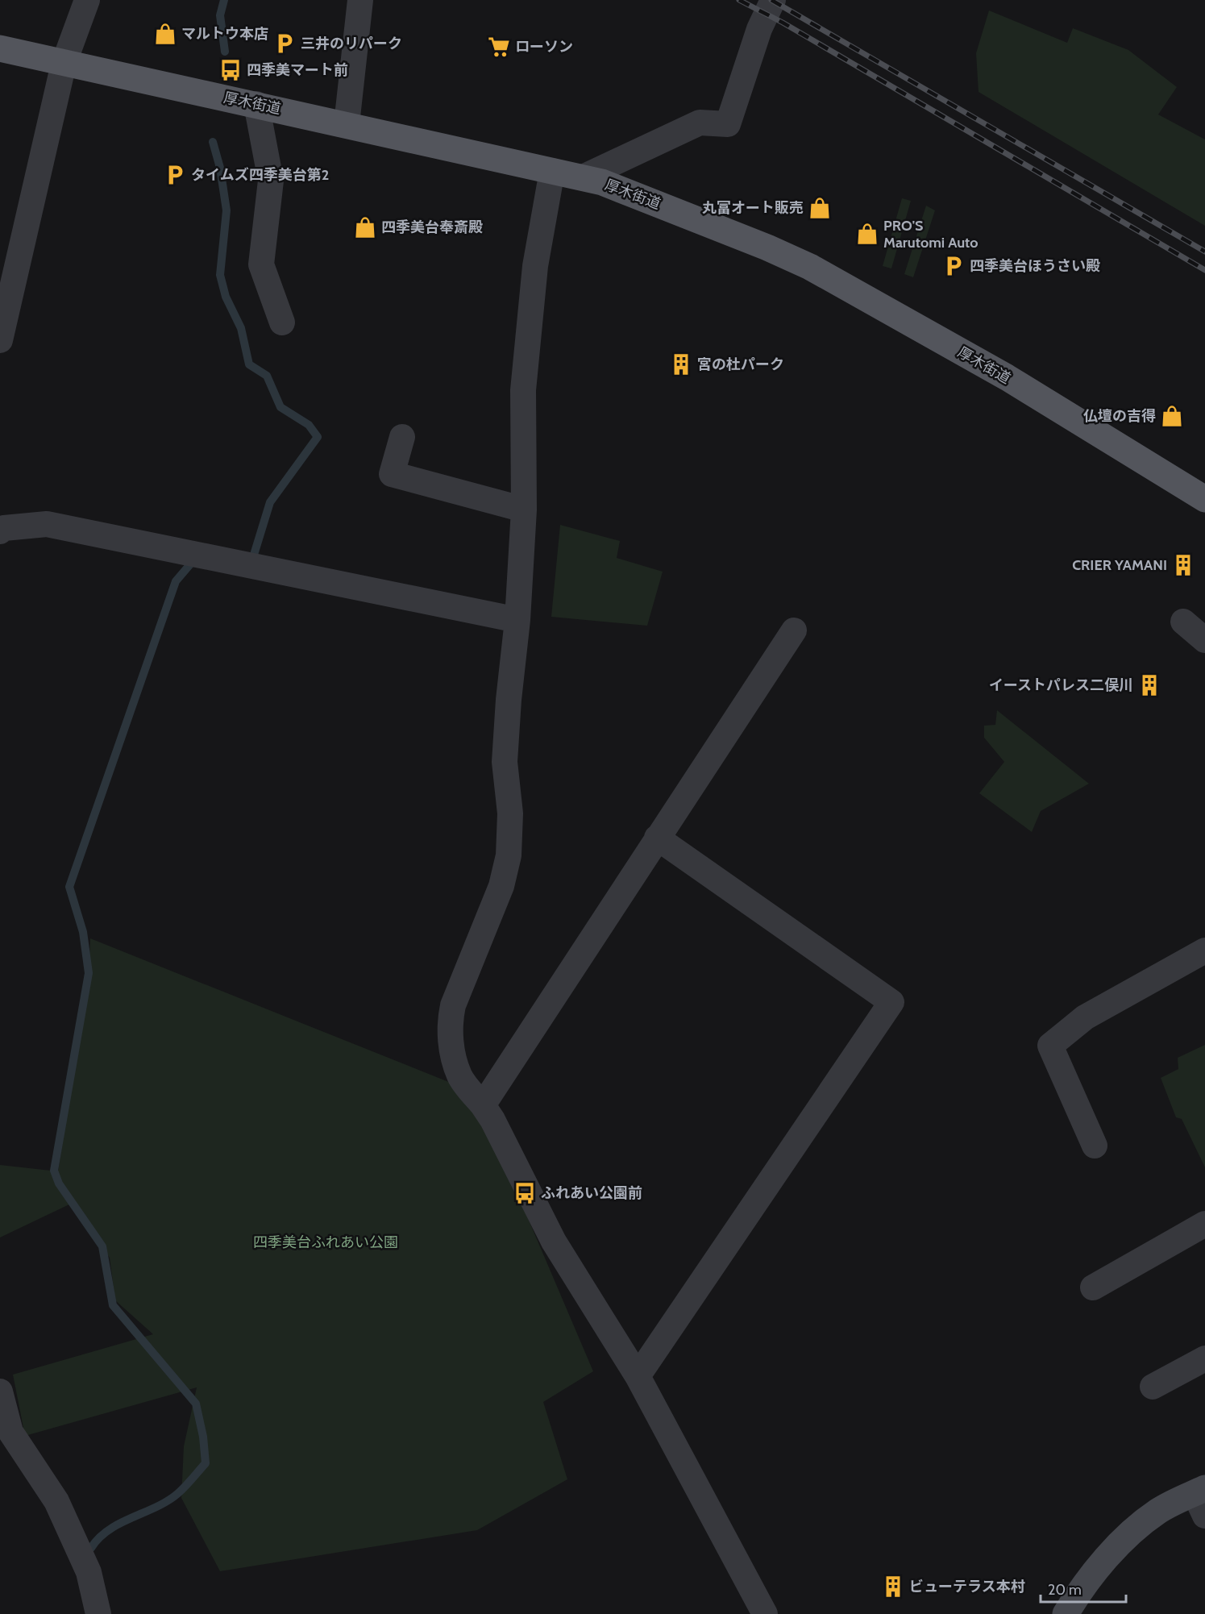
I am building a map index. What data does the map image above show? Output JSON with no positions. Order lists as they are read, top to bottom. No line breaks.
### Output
{"streets":{"main road":["厚木街道"]},"parks":["四季美台ふれあい公園"],"places":{"shop":["マルトウ本店","丸富オート販売","四季美台奉斎殿","PRO'S Marutomi Auto","仏壇の吉得"],"parking":["三井のリパーク","タイムズ四季美台第2","四季美台ほうさい殿"],"supermarket":["ローソン"],"bus stop":["四季美マート前","ふれあい公園前"],"building":["宮の杜パーク","CRIER YAMANI","イーストパレス二俣川","ビューテラス本村"]},"scale_bar":"20 m"}
